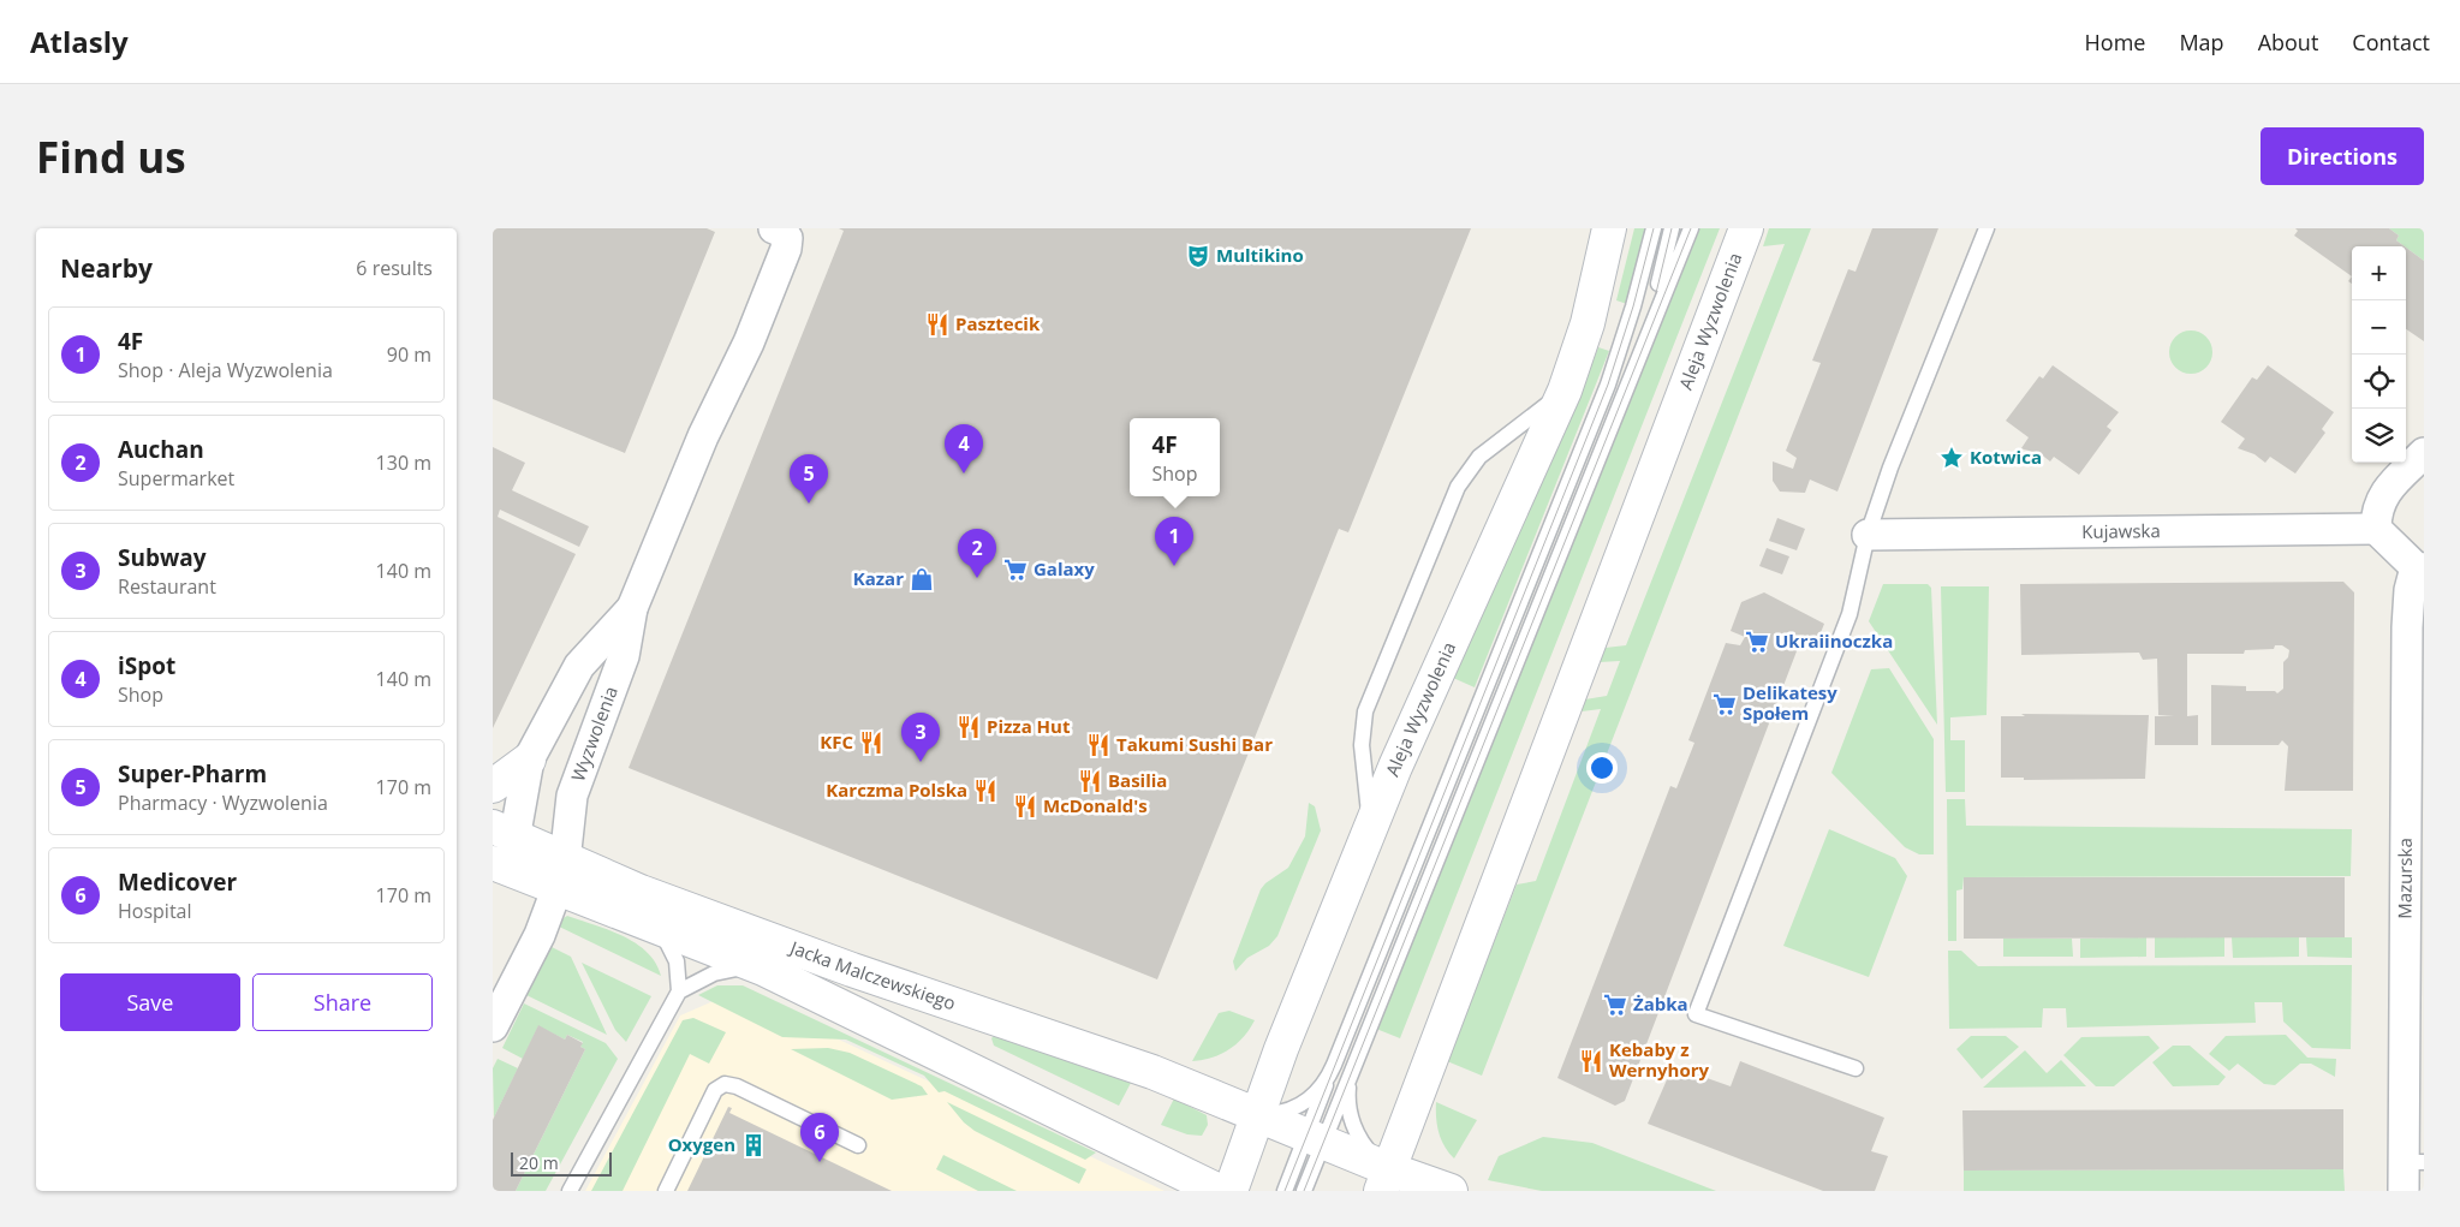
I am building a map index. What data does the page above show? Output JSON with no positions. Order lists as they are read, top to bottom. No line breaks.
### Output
{"streets":{"street":["Aleja Wyzwolenia","Kujawska","Wyzwolenia","Mazurska","Jacka Malczewskiego"]},"crossings":[["Aleja Wyzwolenia","Jacka Malczewskiego"],["Kujawska","Mazurska"],["Wyzwolenia","Jacka Malczewskiego"]],"places":{"theatre":["Multikino"],"restaurant":["Pasztecik","Pizza Hut","KFC","Takumi Sushi Bar","Basilia","Karczma Polska","McDonald's","Kebaby z Wernyhory"],"place":["Kotwica"],"supermarket":["Galaxy","Ukraiinoczka","Delikatesy Społem","Żabka"],"shop":["Kazar"],"building":["Oxygen"]},"scale_bar":"20 m","page":{"header":"Atlasly","nav":["Home","Map","About","Contact"],"buttons":["Directions",["Save","Share"]],"title":"Find us","heading":["Nearby","6 results"],"map_buttons":["+","−"],"list":[{"mark":"1","name":"4F","note":"Shop · Aleja Wyzwolenia","value":"90 m"},{"mark":"2","name":"Auchan","note":"Supermarket","value":"130 m"},{"mark":"3","name":"Subway","note":"Restaurant","value":"140 m"},{"mark":"4","name":"iSpot","note":"Shop","value":"140 m"},{"mark":"5","name":"Super-Pharm","note":"Pharmacy · Wyzwolenia","value":"170 m"},{"mark":"6","name":"Medicover","note":"Hospital","value":"170 m"}],"popup":["4F","Shop"],"pins":["4","5","1","2","3","6"],"scale":"20 m"}}
